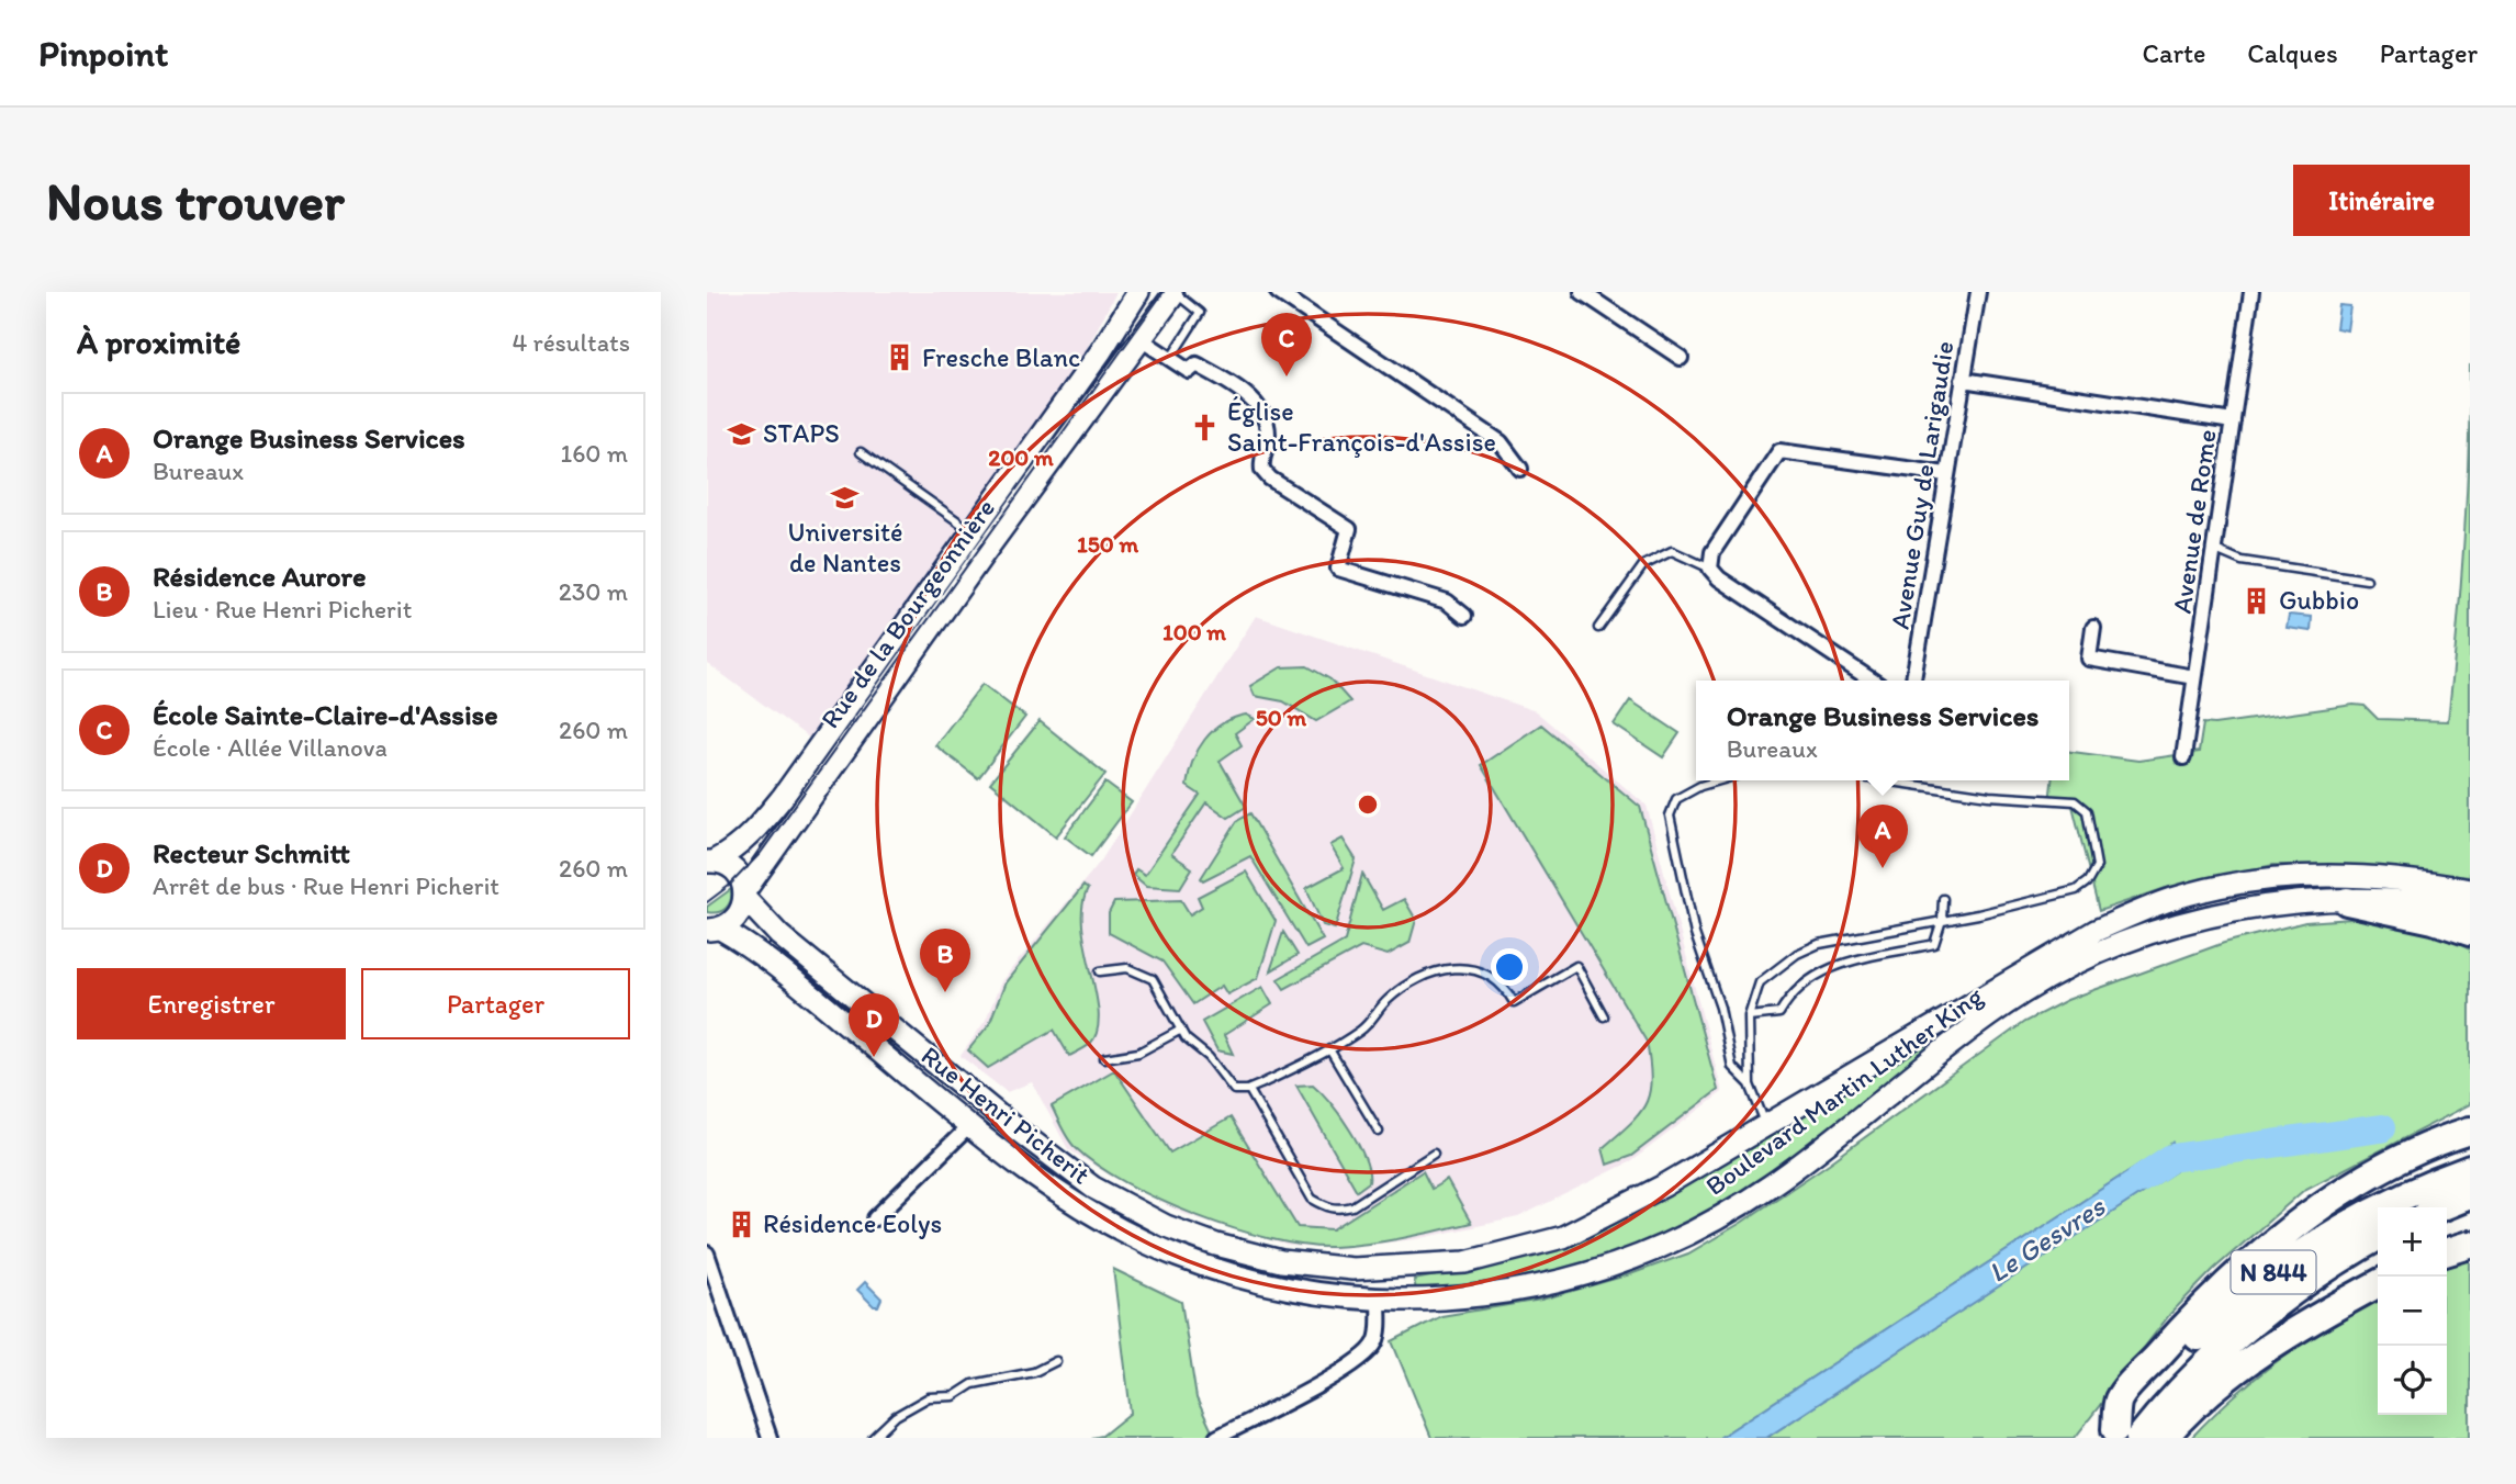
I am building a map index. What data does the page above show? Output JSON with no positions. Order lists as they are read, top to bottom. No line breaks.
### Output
{"streets":{"highway":["N 844"],"main road":["Rue de la Bourgeonnière","Boulevard Martin Luther King","Rue Henri Picherit"],"street":["Avenue Guy de Larigaudie","Avenue de Rome"]},"crossings":[["Rue de la Bourgeonnière","Rue Henri Picherit"],["Boulevard Martin Luther King","Rue Henri Picherit"]],"water":["Le Gesvres"],"places":{"building":["Fresche Blanc","Gubbio","Résidence Eolys"],"church":["Église Saint-François-d'Assise"],"school or university":["STAPS","Université de Nantes"]},"page":{"header":"Pinpoint","nav":["Carte","Calques","Partager"],"buttons":["Itinéraire",["Enregistrer","Partager"]],"title":"Nous trouver","heading":["À proximité","4 résultats"],"pins":["C","A","B","D"],"list":[{"mark":"A","name":"Orange Business Services","note":"Bureaux","value":"160 m"},{"mark":"B","name":"Résidence Aurore","note":"Lieu · Rue Henri Picherit","value":"230 m"},{"mark":"C","name":"École Sainte-Claire-d'Assise","note":"École · Allée Villanova","value":"260 m"},{"mark":"D","name":"Recteur Schmitt","note":"Arrêt de bus · Rue Henri Picherit","value":"260 m"}],"popup":["Orange Business Services","Bureaux"],"map_buttons":["+","−"]},"rings":["200 m","150 m","100 m","50 m"]}
